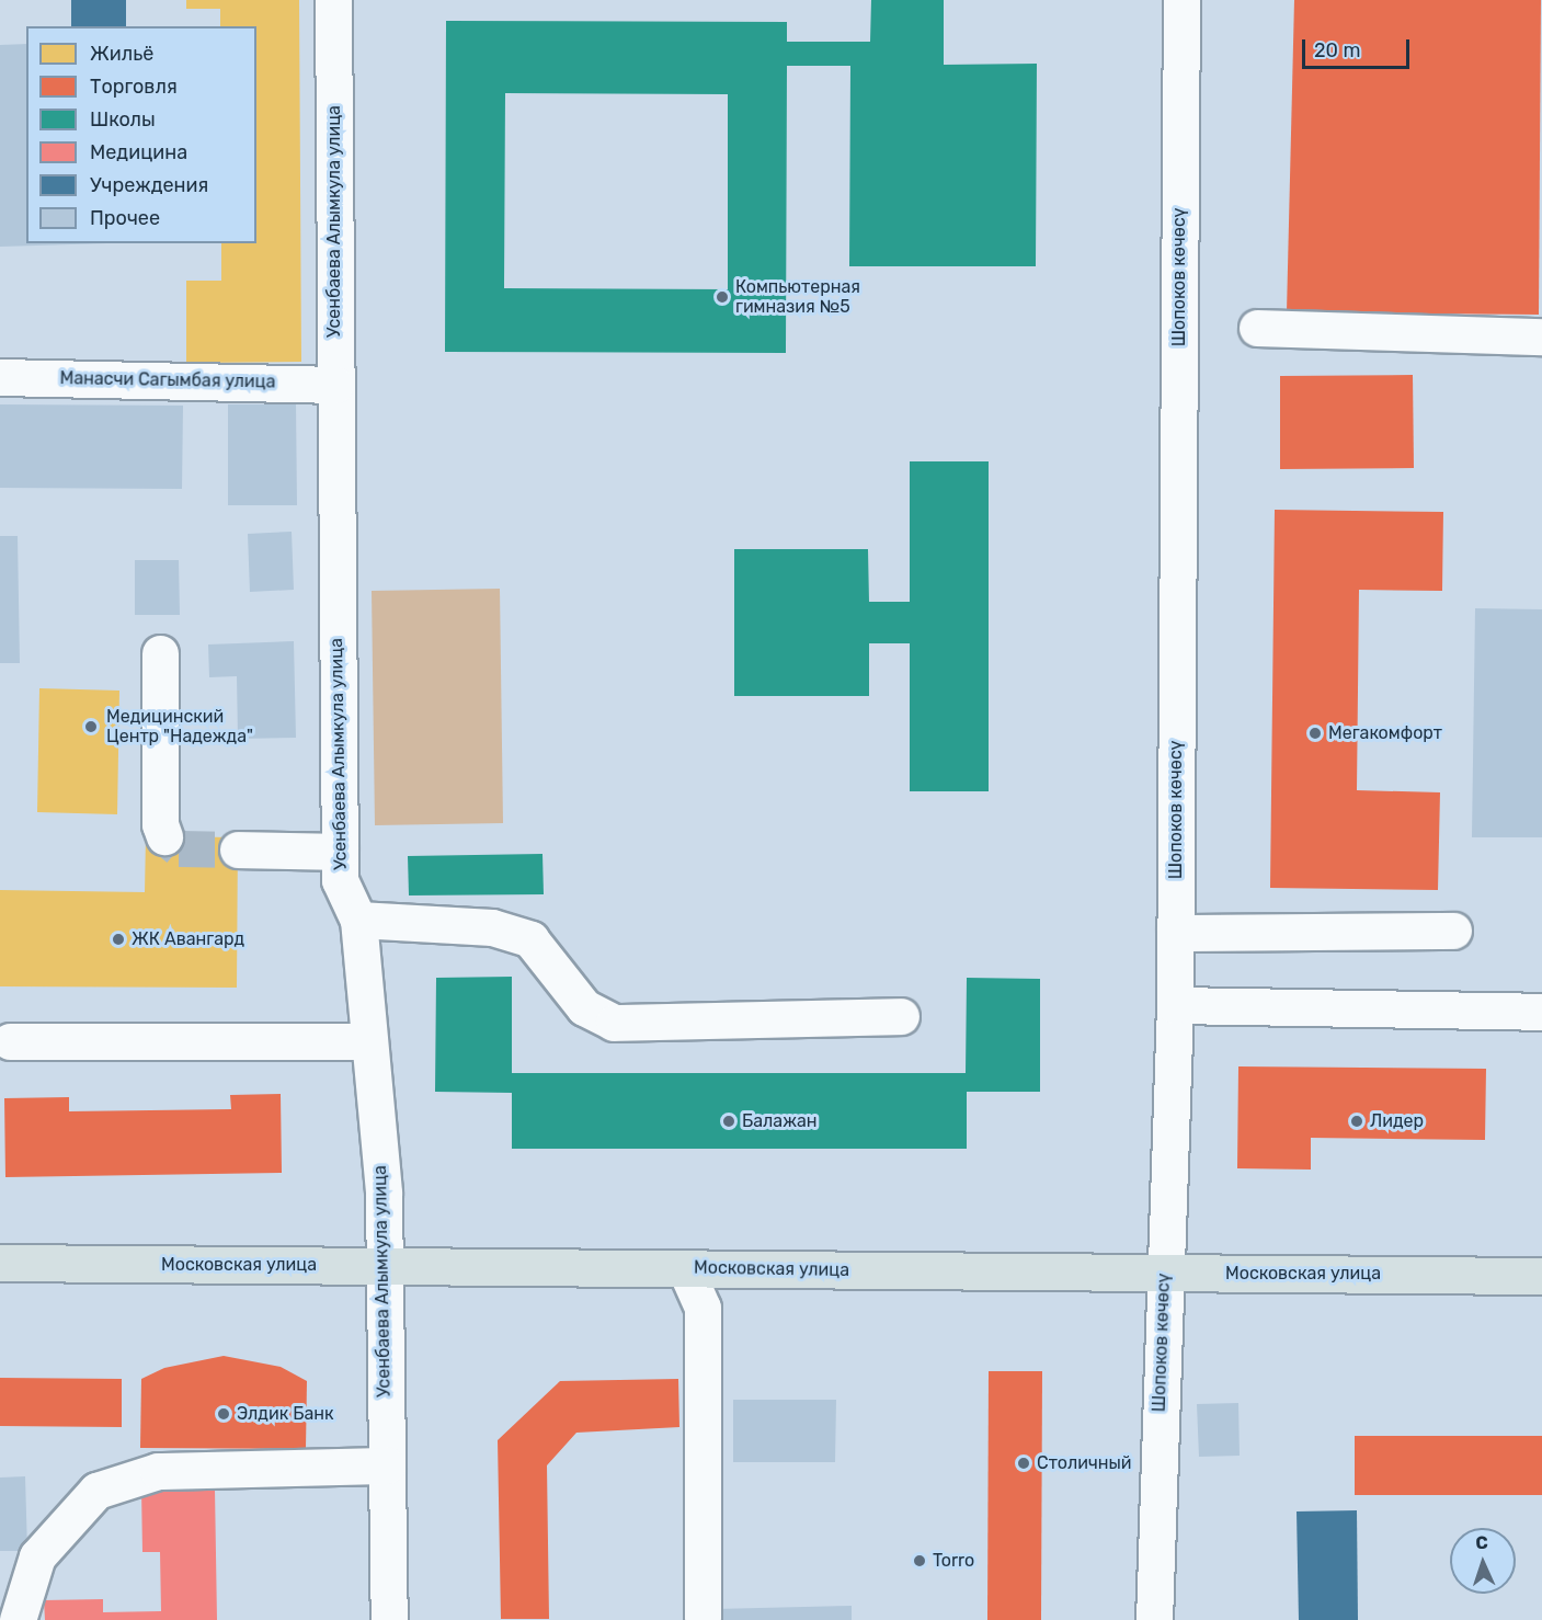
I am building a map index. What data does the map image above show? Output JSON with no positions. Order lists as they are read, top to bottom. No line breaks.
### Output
{"streets":{"main road":["Московская улица"],"street":["Усенбаева Алымкула улица","Шопоков көчөсү","Манасчи Сагымбая улица"]},"crossings":[["Усенбаева Алымкула улица","Манасчи Сагымбая улица"],["Усенбаева Алымкула улица","Московская улица"],["Шопоков көчөсү","Московская улица"]],"places":["Компьютерная гимназия №5","Медицинский Центр \"Надежда\"","Мегакомфорт","ЖК Авангард","Балажан","Лидер","Элдик Банк","Столичный","Torro"],"legend":["Жильё","Торговля","Школы","Медицина","Учреждения","Прочее"],"scale_bar":"20 m","north":"top"}
